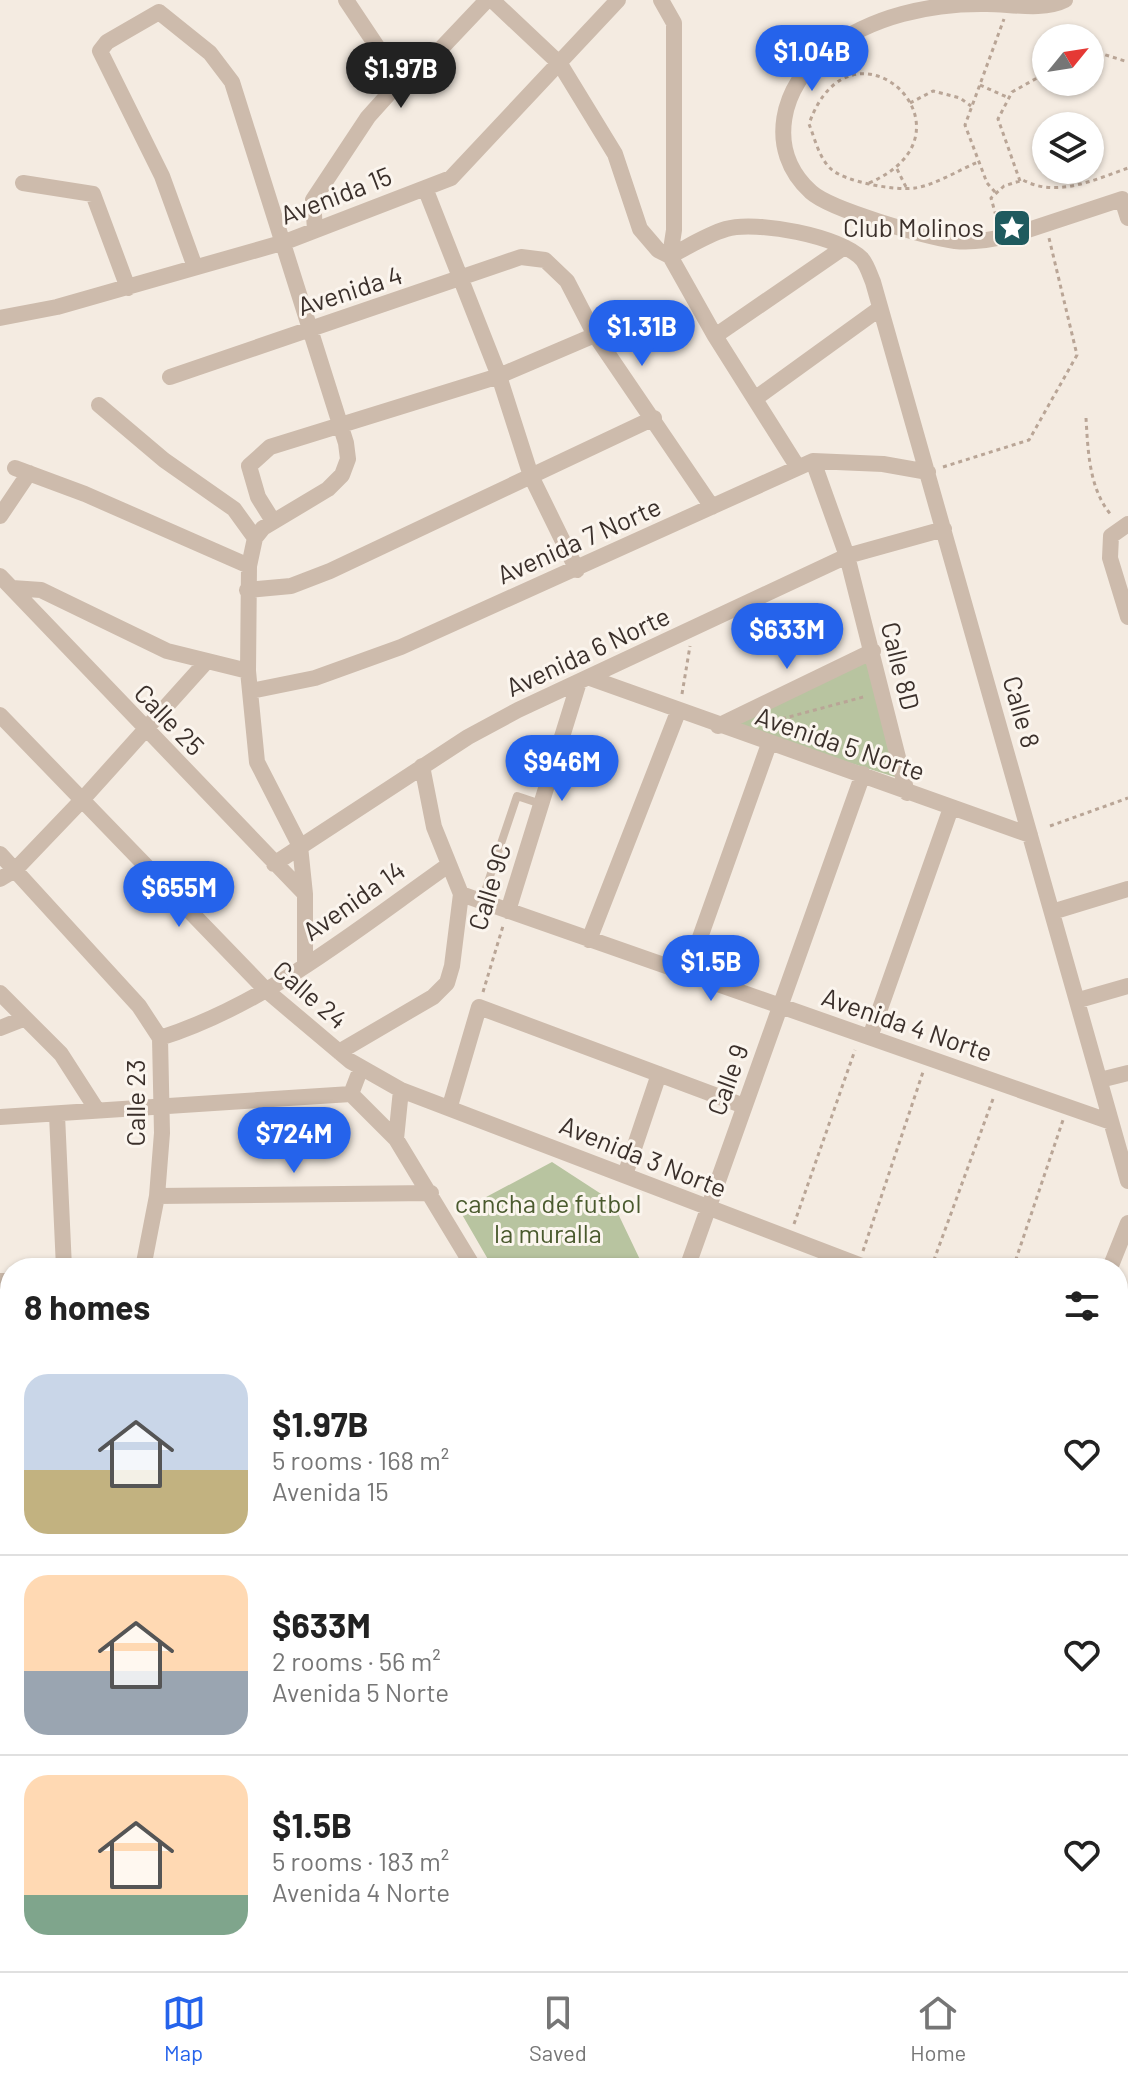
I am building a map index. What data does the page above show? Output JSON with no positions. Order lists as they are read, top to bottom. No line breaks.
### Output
{"streets":{"street":["Avenida 15","Avenida 4","Avenida 7 Norte","Avenida 6 Norte","Calle 8D","Calle 8","Calle 25","Avenida 5 Norte","Calle 9C","Avenida 14","Calle 24","Avenida 4 Norte","Calle 9","Calle 23","Avenida 3 Norte"]},"crossings":[["Avenida 15","Calle 8D"],["Avenida 7 Norte","Calle 8D"],["Avenida 7 Norte","Calle 8"],["Avenida 6 Norte","Calle 8D"],["Avenida 6 Norte","Calle 8"],["Avenida 6 Norte","Calle 25"],["Avenida 6 Norte","Avenida 5 Norte"],["Avenida 6 Norte","Calle 9C"],["Calle 8D","Avenida 5 Norte"],["Calle 8","Avenida 5 Norte"],["Calle 8","Avenida 4 Norte"],["Avenida 5 Norte","Calle 9C"],["Avenida 5 Norte","Calle 9"],["Calle 9C","Avenida 4 Norte"],["Avenida 14","Calle 24"],["Avenida 14","Calle 23"],["Calle 24","Avenida 3 Norte"],["Avenida 4 Norte","Calle 9"],["Calle 9","Avenida 3 Norte"]],"parks":["cancha de futbol la muralla"],"places":{"place":["Club Molinos"]},"north":"top right","page":{"price":["$1.04B","$1.97B","$1.31B","$633M","$946M","$655M","$1.5B","$724M"],"heading":"8 homes","list":[{"name":"$1.97B","note":"5 rooms · 168 m² · Avenida 15"},{"name":"$633M","note":"2 rooms · 56 m² · Avenida 5 Norte"},{"name":"$1.5B","note":"5 rooms · 183 m² · Avenida 4 Norte"}],"tabs":["Map","Saved","Home"]}}
